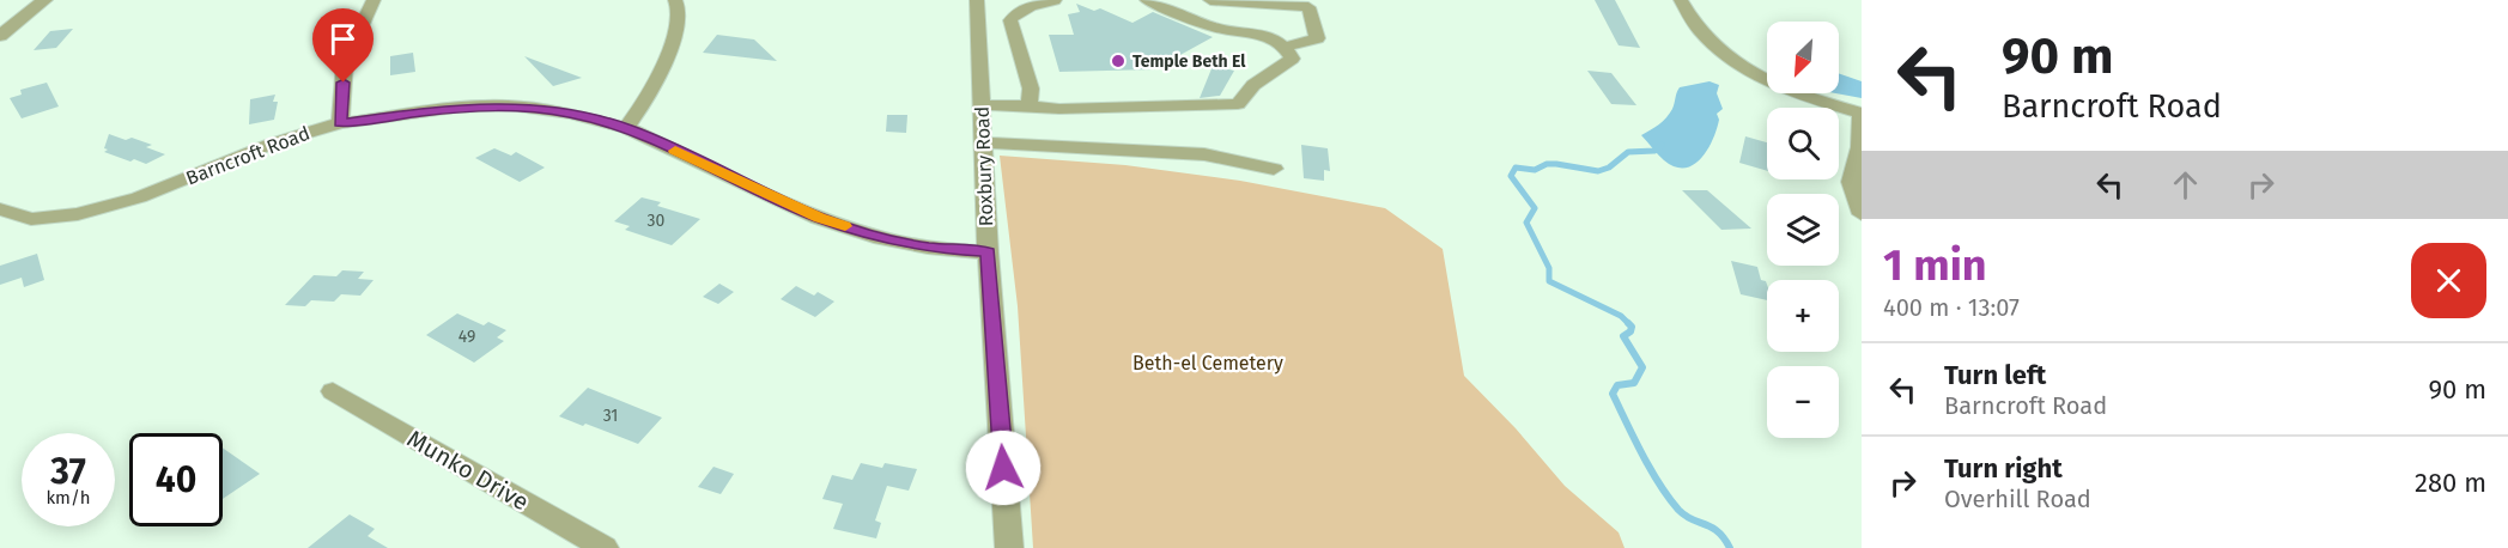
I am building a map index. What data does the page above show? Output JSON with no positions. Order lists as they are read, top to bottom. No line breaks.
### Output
{"streets":{"street":["Barncroft Road","Roxbury Road","Munko Drive"]},"crossings":[["Barncroft Road","Roxbury Road"]],"parks":["Beth-el Cemetery"],"places":["Temple Beth El"],"house_numbers":["30","49","31"],"north":"bottom left","page":{"turn":["90 m","Barncroft Road"],"map_buttons":["+","−"],"heading":["1 min","400 m · 13:07"],"list":[{"name":"Turn left","note":"Barncroft Road","value":"90 m"},{"name":"Turn right","note":"Overhill Road","value":"280 m"}],"speed":"37 km/h","limit":"40"}}
